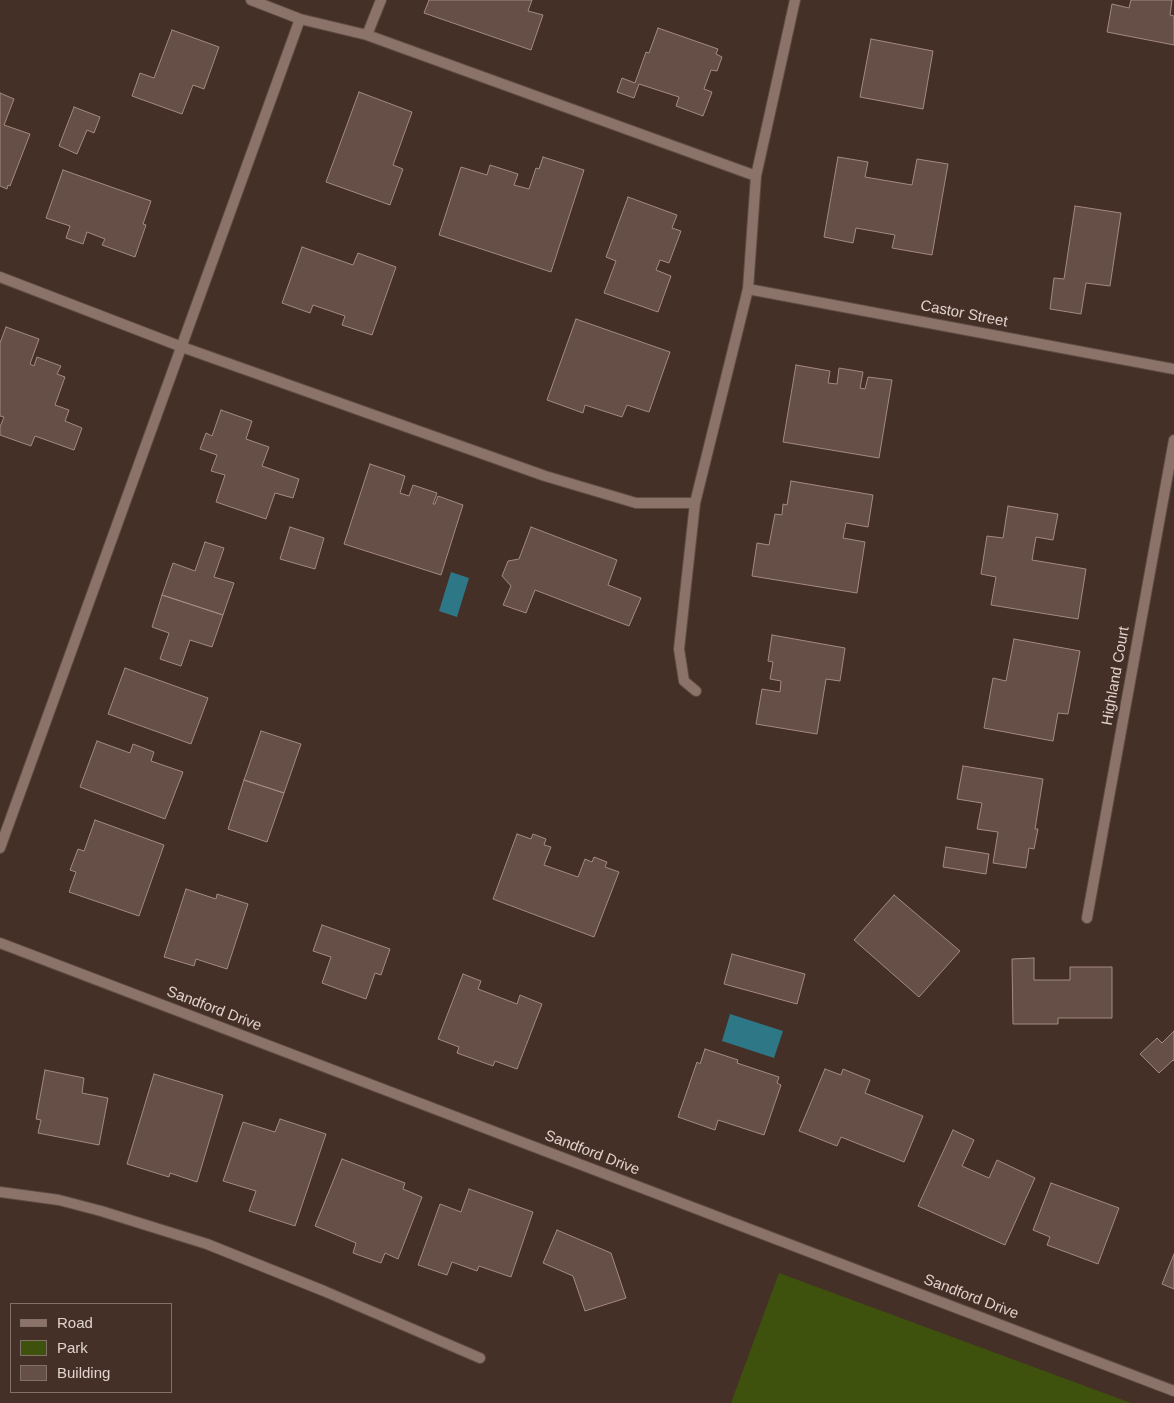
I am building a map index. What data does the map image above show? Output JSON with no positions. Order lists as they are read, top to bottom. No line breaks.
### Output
{"streets":{"street":["Castor Street","Highland Court","Sandford Drive"]},"legend":["Road","Park","Building"]}
